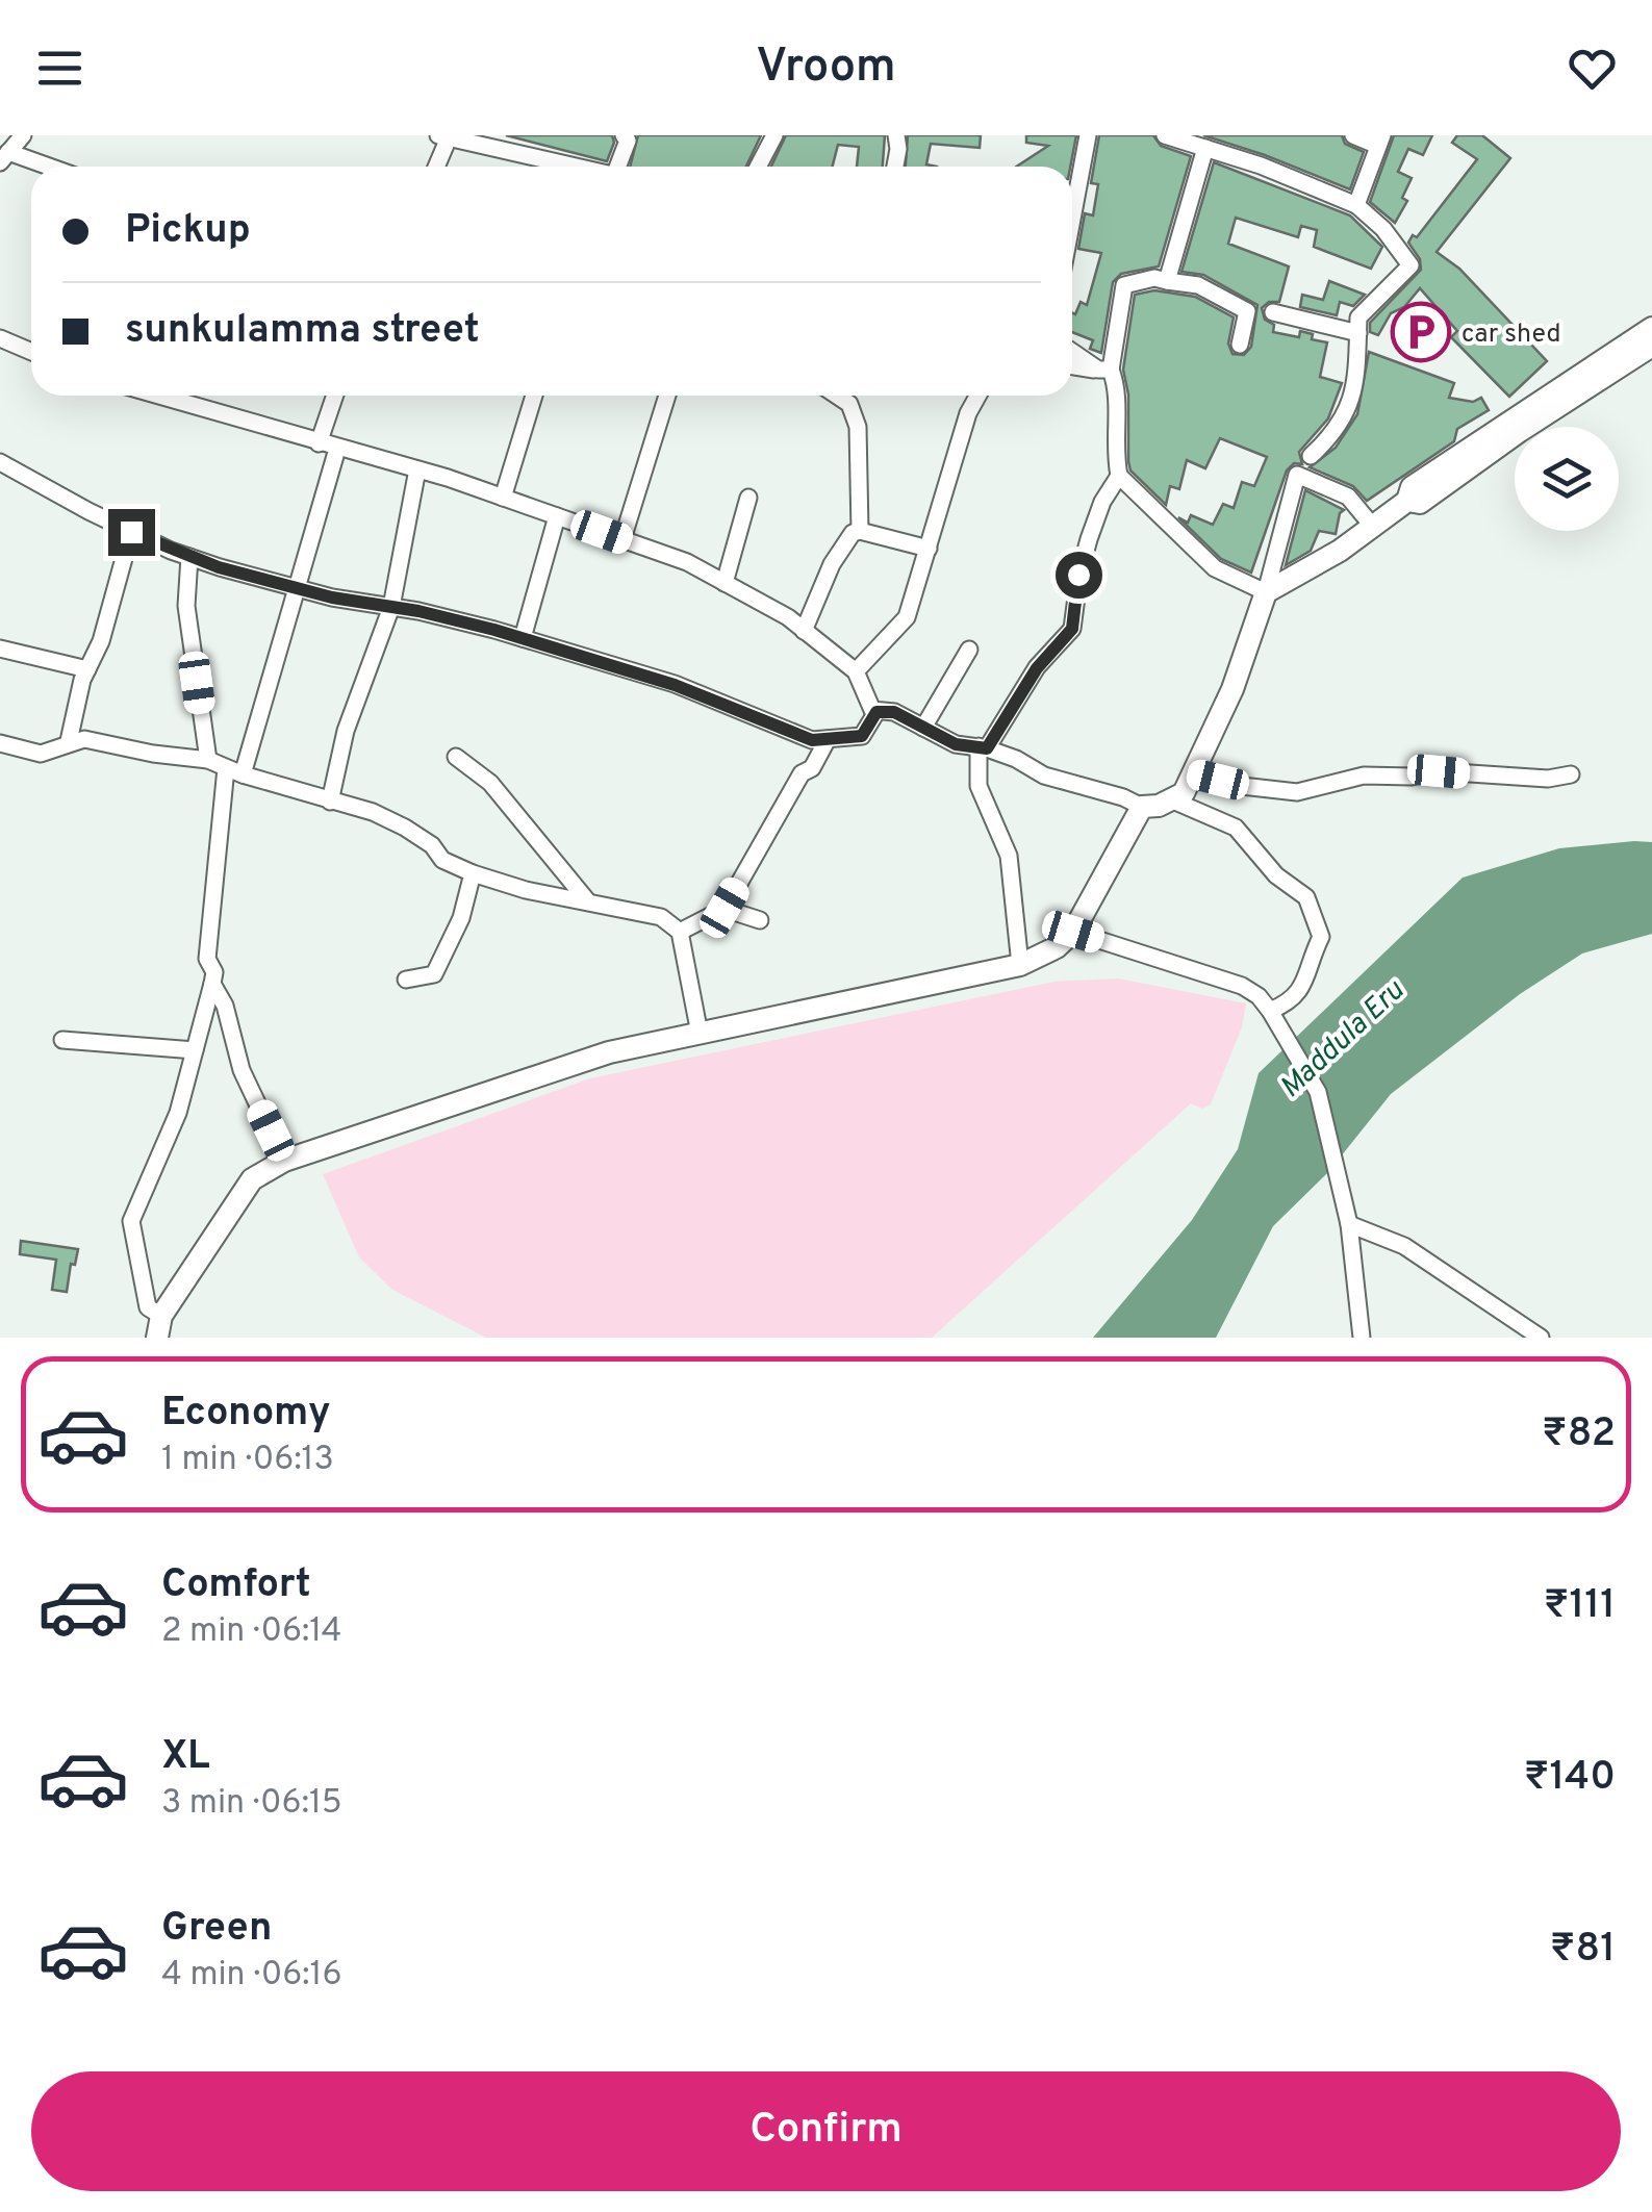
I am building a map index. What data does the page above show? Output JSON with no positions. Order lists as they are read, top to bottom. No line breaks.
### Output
{"water":["Maddula Eru"],"places":{"parking":["car shed"]},"page":{"header":"Vroom","banner":["Pickup","sunkulamma street"],"list":[{"name":"Economy","note":"1 min · 06:13","value":"₹82"},{"name":"Comfort","note":"2 min · 06:14","value":"₹111"},{"name":"XL","note":"3 min · 06:15","value":"₹140"},{"name":"Green","note":"4 min · 06:16","value":"₹81"}],"buttons":"Confirm"}}
